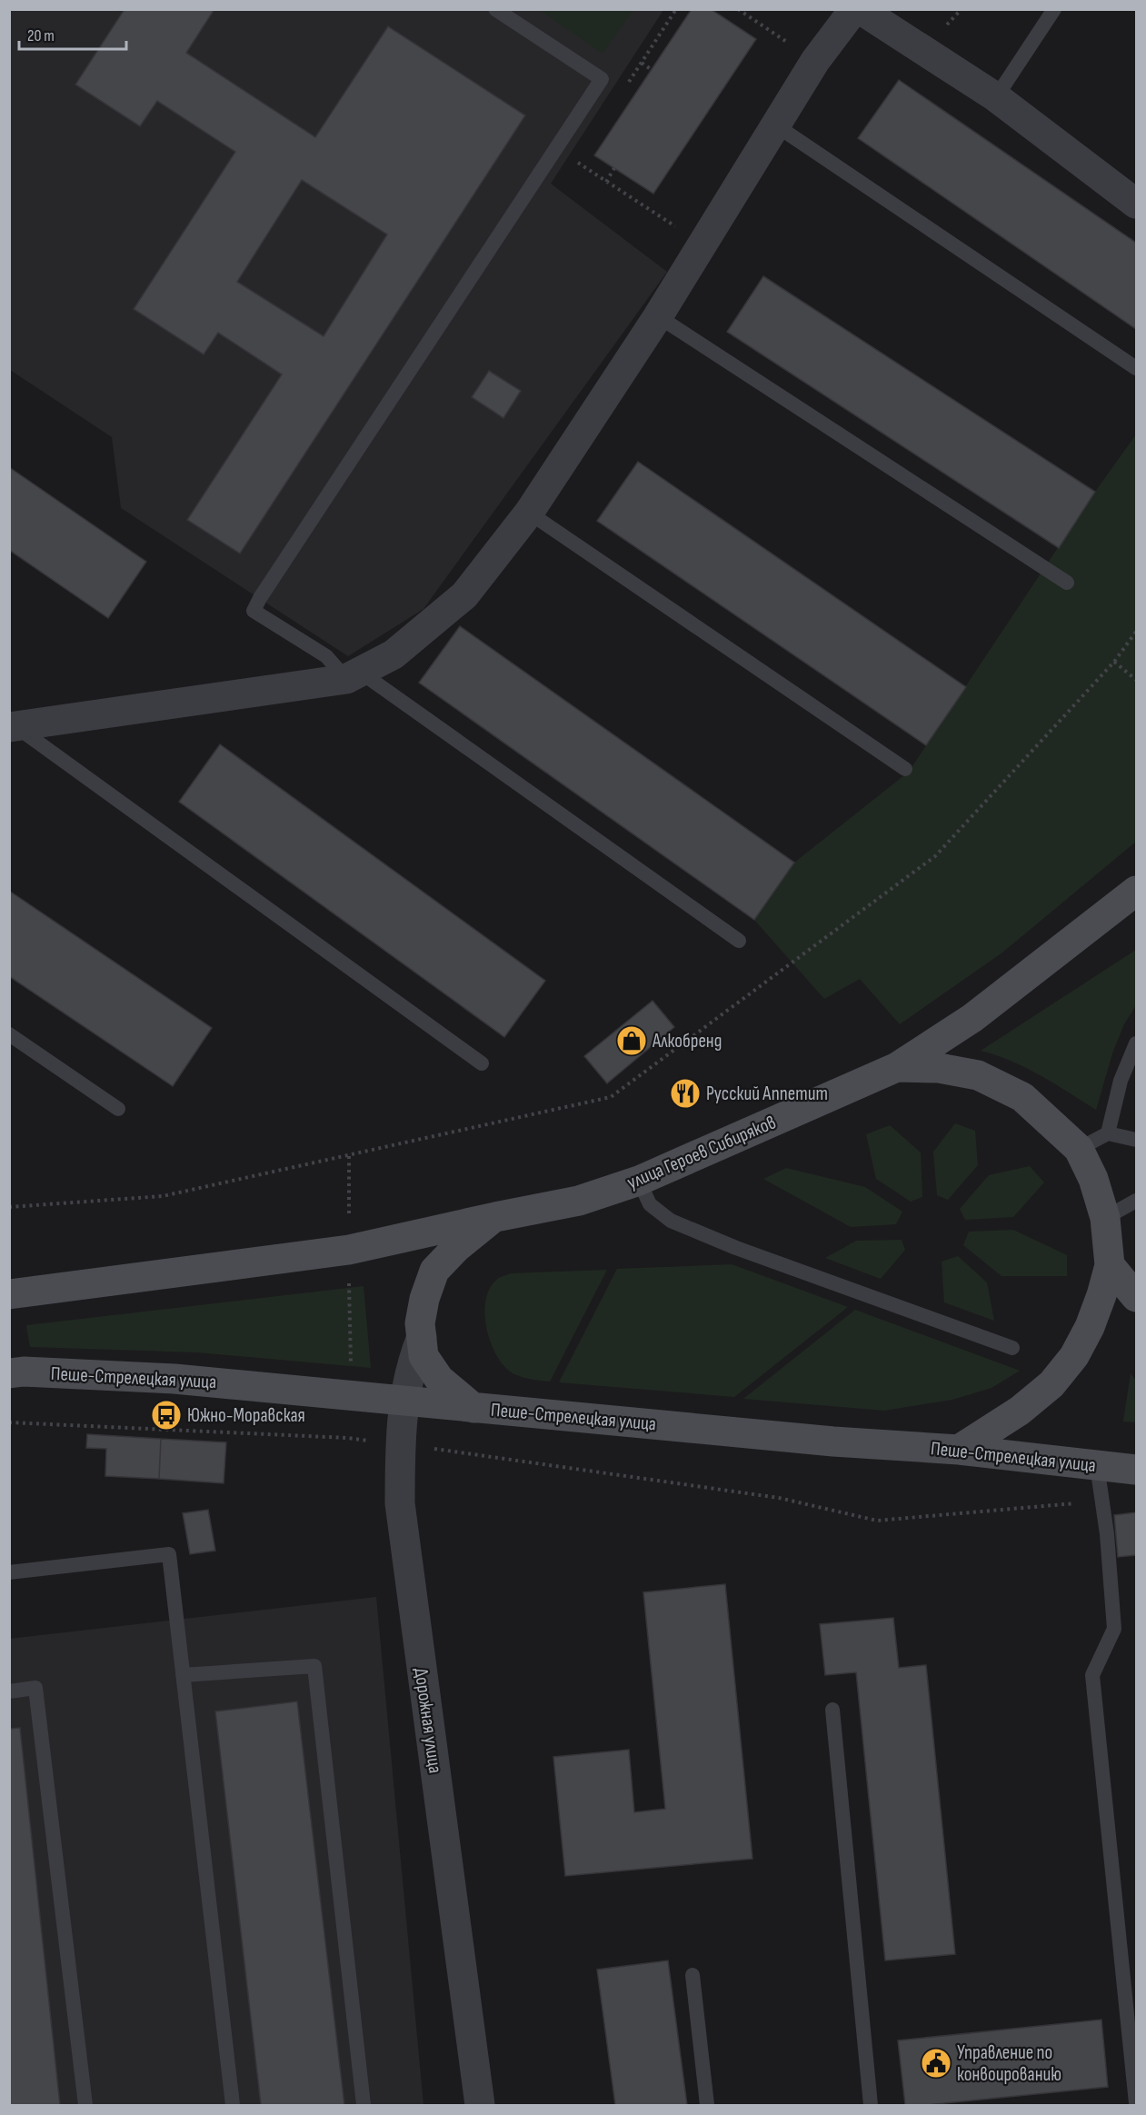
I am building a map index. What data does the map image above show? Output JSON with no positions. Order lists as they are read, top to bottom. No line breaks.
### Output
{"streets":{"main road":["улица Героев Сибиряков","Пеше-Стрелецкая улица"],"street":["Дорожная улица"]},"crossings":[["Пеше-Стрелецкая улица","Дорожная улица"]],"places":{"shop":["Алкобренд"],"restaurant":["Русский Аппетит"],"bus stop":["Южно-Моравская"],"public building":["Управление по конвоированию"]},"scale_bar":"20 m"}
